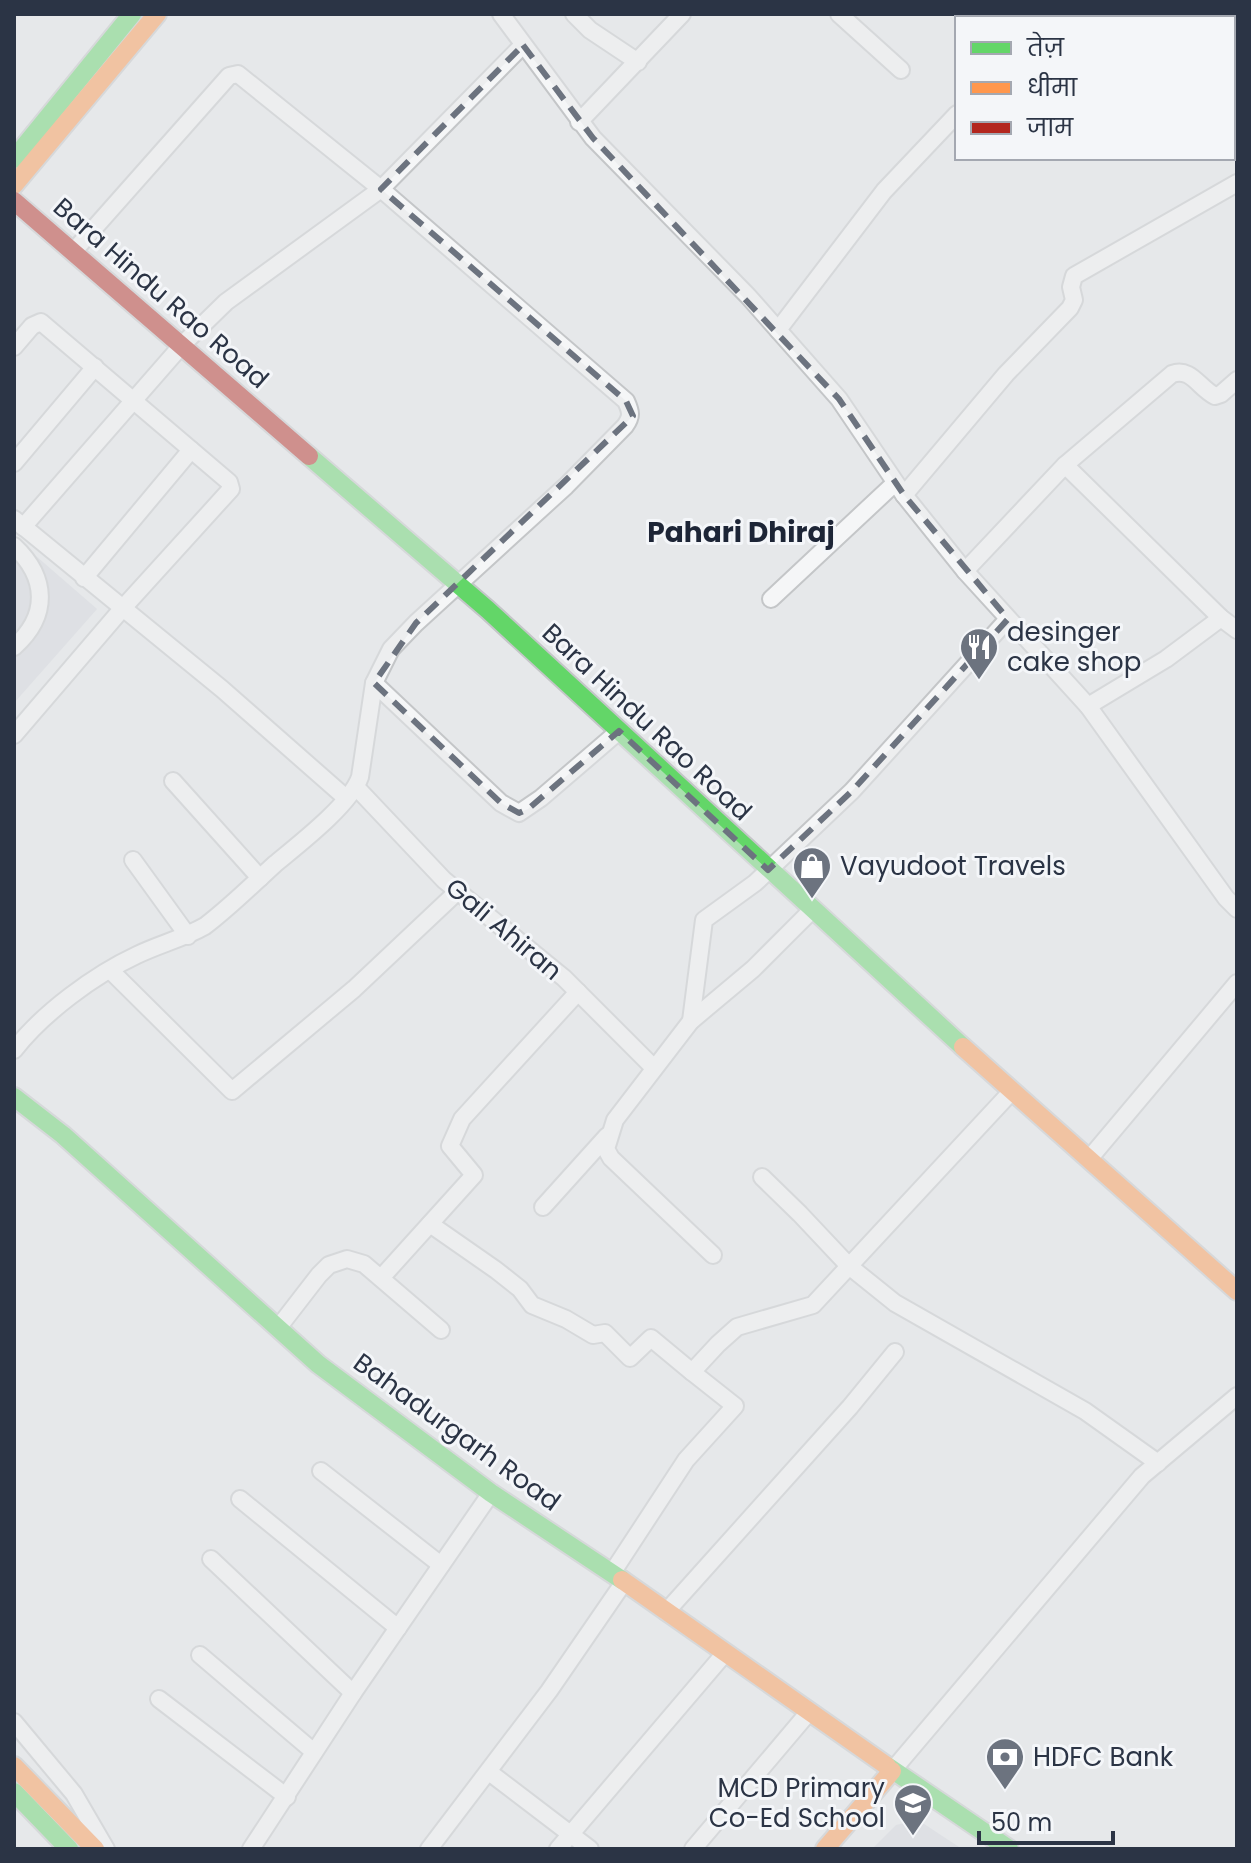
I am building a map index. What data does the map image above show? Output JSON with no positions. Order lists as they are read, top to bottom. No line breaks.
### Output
{"streets":{"street":["Bara Hindu Rao Road","Gali Ahiran","Bahadurgarh Road"]},"districts":["Pahari Dhiraj"],"places":{"restaurant":["desinger cake shop"],"shop":["Vayudoot Travels"],"bank":["HDFC Bank"],"school or university":["MCD Primary Co-Ed School"]},"legend":["तेज़","धीमा","जाम"],"scale_bar":"50 m"}
